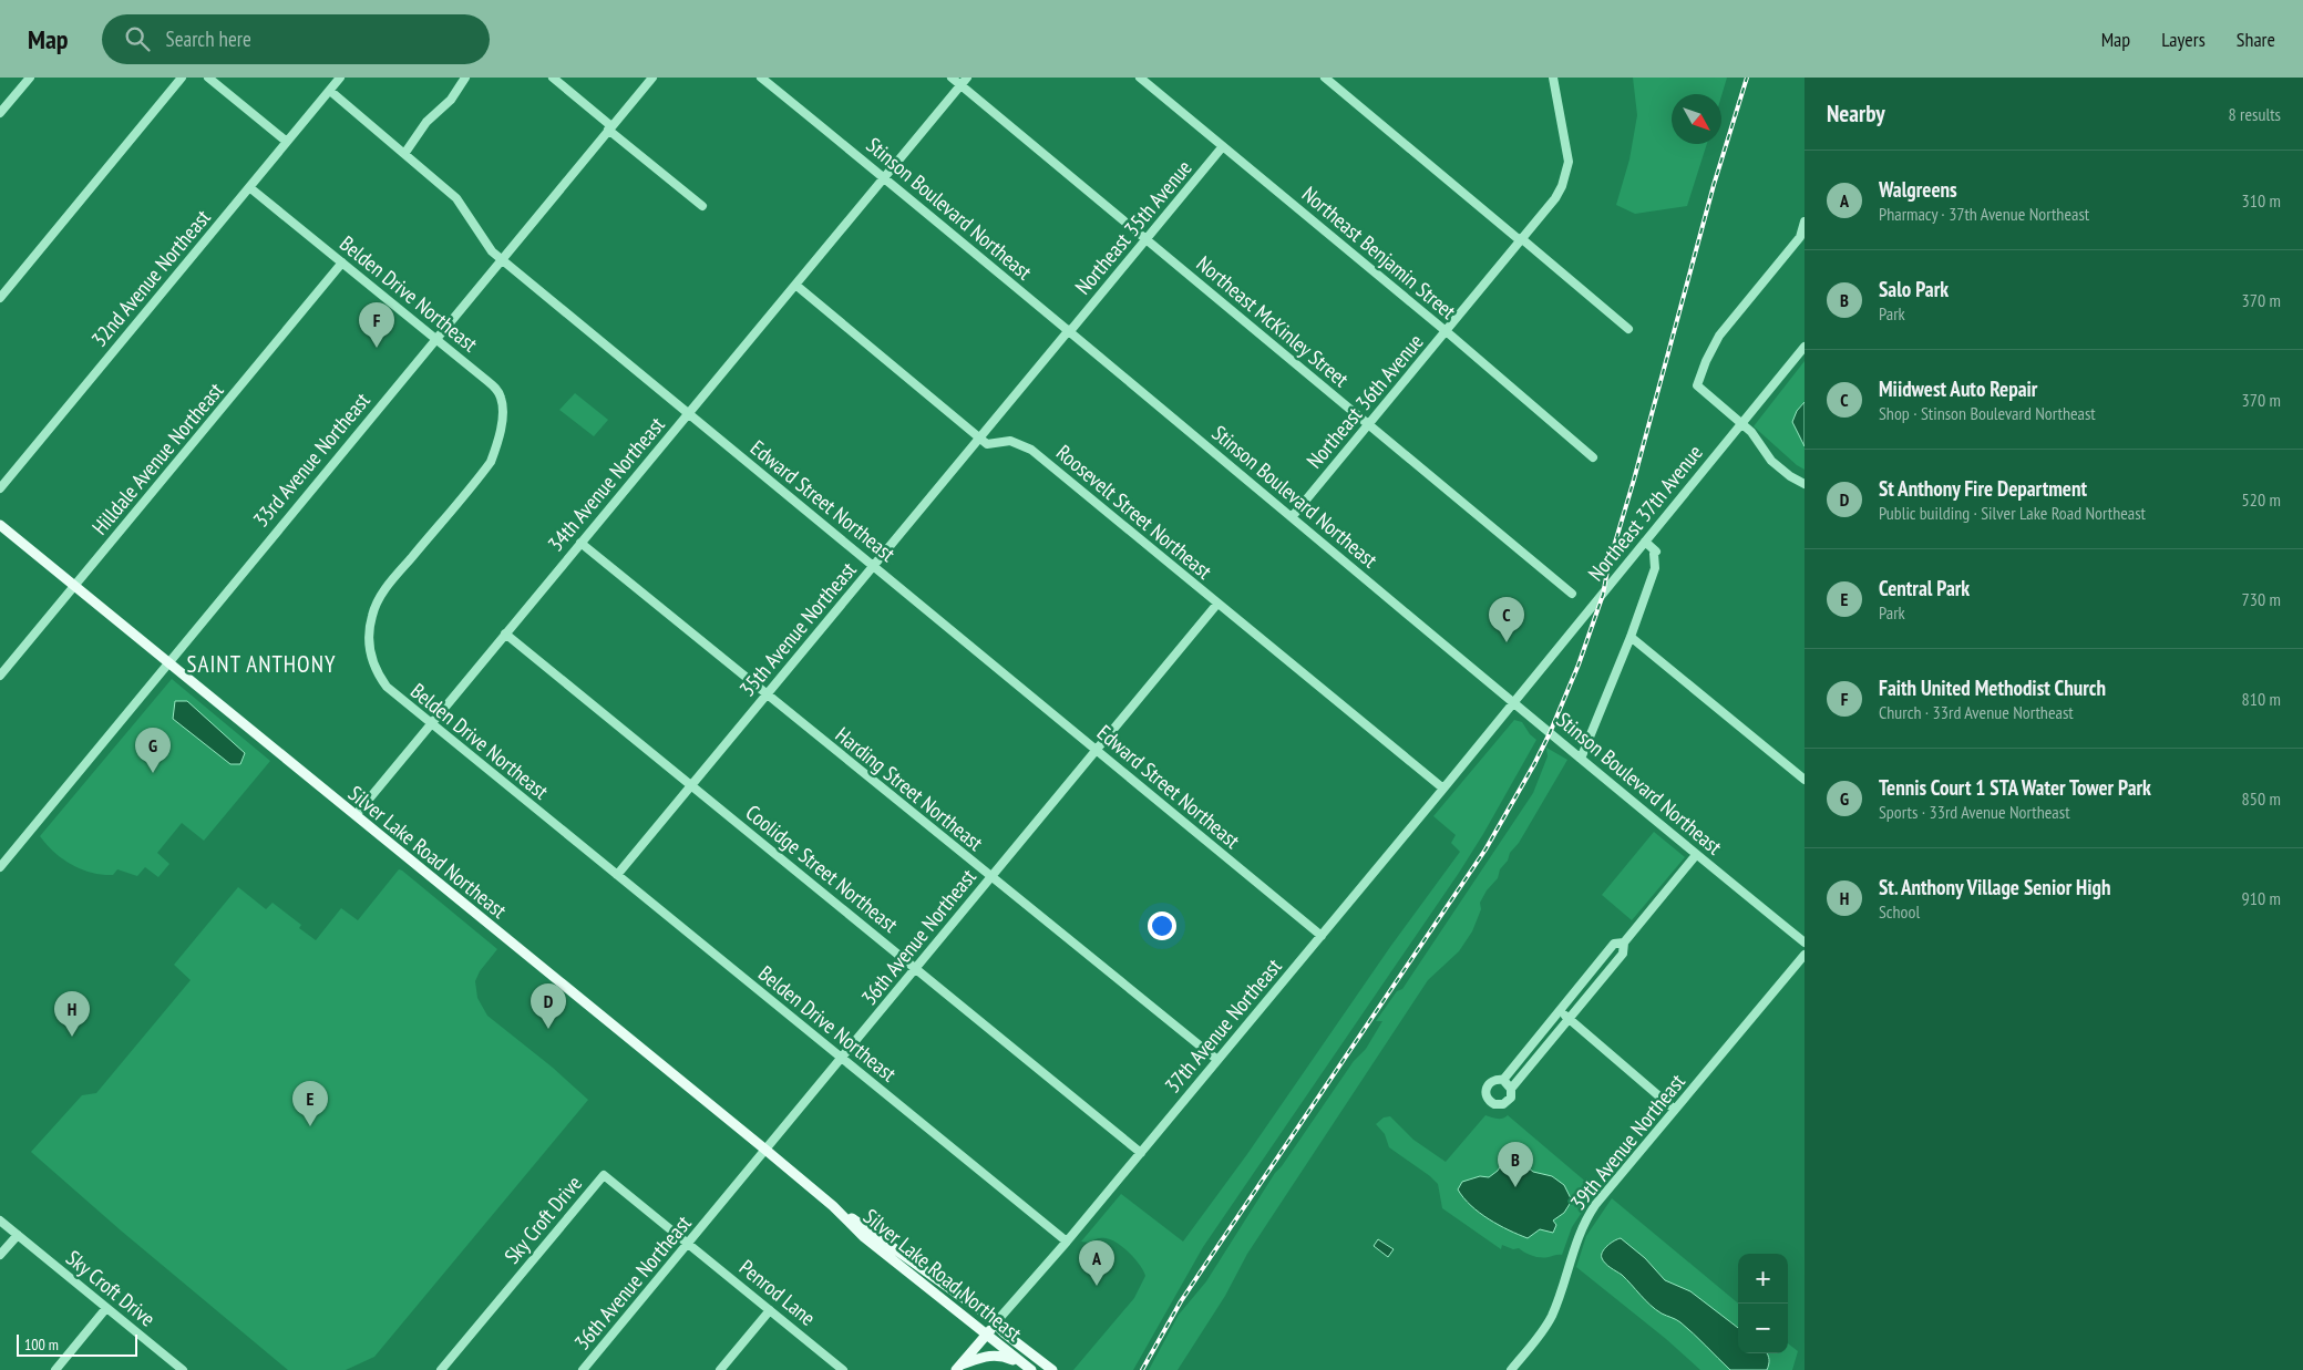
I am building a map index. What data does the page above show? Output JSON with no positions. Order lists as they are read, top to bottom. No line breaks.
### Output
{"streets":{"main road":["Silver Lake Road Northeast","37th Avenue Northeast"],"street":["Stinson Boulevard Northeast","Northeast 35th Avenue","Northeast Benjamin Street","32nd Avenue Northeast","Belden Drive Northeast","Northeast McKinley Street","Northeast 36th Avenue","Hilldale Avenue Northeast","33rd Avenue Northeast","34th Avenue Northeast","Edward Street Northeast","Roosevelt Street Northeast","Northeast 37th Avenue","35th Avenue Northeast","Harding Street Northeast","Coolidge Street Northeast","36th Avenue Northeast","39th Avenue Northeast","Sky Croft Drive","Penrod Lane"]},"crossings":[["Stinson Boulevard Northeast","Northeast 35th Avenue"],["Stinson Boulevard Northeast","Northeast 36th Avenue"],["Stinson Boulevard Northeast","34th Avenue Northeast"],["Stinson Boulevard Northeast","Northeast 37th Avenue"],["Stinson Boulevard Northeast","35th Avenue Northeast"],["Stinson Boulevard Northeast","37th Avenue Northeast"],["Northeast 35th Avenue","Northeast Benjamin Street"],["Northeast 35th Avenue","Northeast McKinley Street"],["Northeast 35th Avenue","35th Avenue Northeast"],["Northeast Benjamin Street","Northeast 36th Avenue"],["32nd Avenue Northeast","Belden Drive Northeast"],["32nd Avenue Northeast","Edward Street Northeast"],["Belden Drive Northeast","Hilldale Avenue Northeast"],["Belden Drive Northeast","33rd Avenue Northeast"],["Belden Drive Northeast","34th Avenue Northeast"],["Belden Drive Northeast","35th Avenue Northeast"],["Belden Drive Northeast","36th Avenue Northeast"],["Belden Drive Northeast","37th Avenue Northeast"],["Northeast McKinley Street","Northeast 36th Avenue"],["Northeast McKinley Street","34th Avenue Northeast"],["Hilldale Avenue Northeast","Silver Lake Road Northeast"],["33rd Avenue Northeast","Edward Street Northeast"],["33rd Avenue Northeast","Silver Lake Road Northeast"],["34th Avenue Northeast","Edward Street Northeast"],["34th Avenue Northeast","Harding Street Northeast"],["34th Avenue Northeast","Silver Lake Road Northeast"],["34th Avenue Northeast","Coolidge Street Northeast"],["Edward Street Northeast","35th Avenue Northeast"],["Edward Street Northeast","36th Avenue Northeast"],["Edward Street Northeast","37th Avenue Northeast"],["Roosevelt Street Northeast","35th Avenue Northeast"],["Roosevelt Street Northeast","36th Avenue Northeast"],["Roosevelt Street Northeast","37th Avenue Northeast"],["Northeast 37th Avenue","37th Avenue Northeast"],["35th Avenue Northeast","Harding Street Northeast"],["35th Avenue Northeast","Coolidge Street Northeast"],["Harding Street Northeast","36th Avenue Northeast"],["Harding Street Northeast","37th Avenue Northeast"],["Silver Lake Road Northeast","36th Avenue Northeast"],["Silver Lake Road Northeast","37th Avenue Northeast"],["Coolidge Street Northeast","36th Avenue Northeast"],["Coolidge Street Northeast","37th Avenue Northeast"],["36th Avenue Northeast","Sky Croft Drive"],["36th Avenue Northeast","Penrod Lane"],["Sky Croft Drive","Penrod Lane"]],"districts":["SAINT ANTHONY"],"scale_bar":"100 m","north":"bottom right","page":{"header":"Map","search":"Search here","nav":["Map","Layers","Share"],"heading":["Nearby","8 results"],"list":[{"mark":"A","name":"Walgreens","note":"Pharmacy · 37th Avenue Northeast","value":"310 m"},{"mark":"B","name":"Salo Park","note":"Park","value":"370 m"},{"mark":"C","name":"Miidwest Auto Repair","note":"Shop · Stinson Boulevard Northeast","value":"370 m"},{"mark":"D","name":"St Anthony Fire Department","note":"Public building · Silver Lake Road Northeast","value":"520 m"},{"mark":"E","name":"Central Park","note":"Park","value":"730 m"},{"mark":"F","name":"Faith United Methodist Church","note":"Church · 33rd Avenue Northeast","value":"810 m"},{"mark":"G","name":"Tennis Court 1 STA Water Tower Park","note":"Sports · 33rd Avenue Northeast","value":"850 m"},{"mark":"H","name":"St. Anthony Village Senior High","note":"School","value":"910 m"}],"pins":["F","C","G","D","H","E","B","A"],"map_buttons":["+","−"],"scale":"100 m"}}
